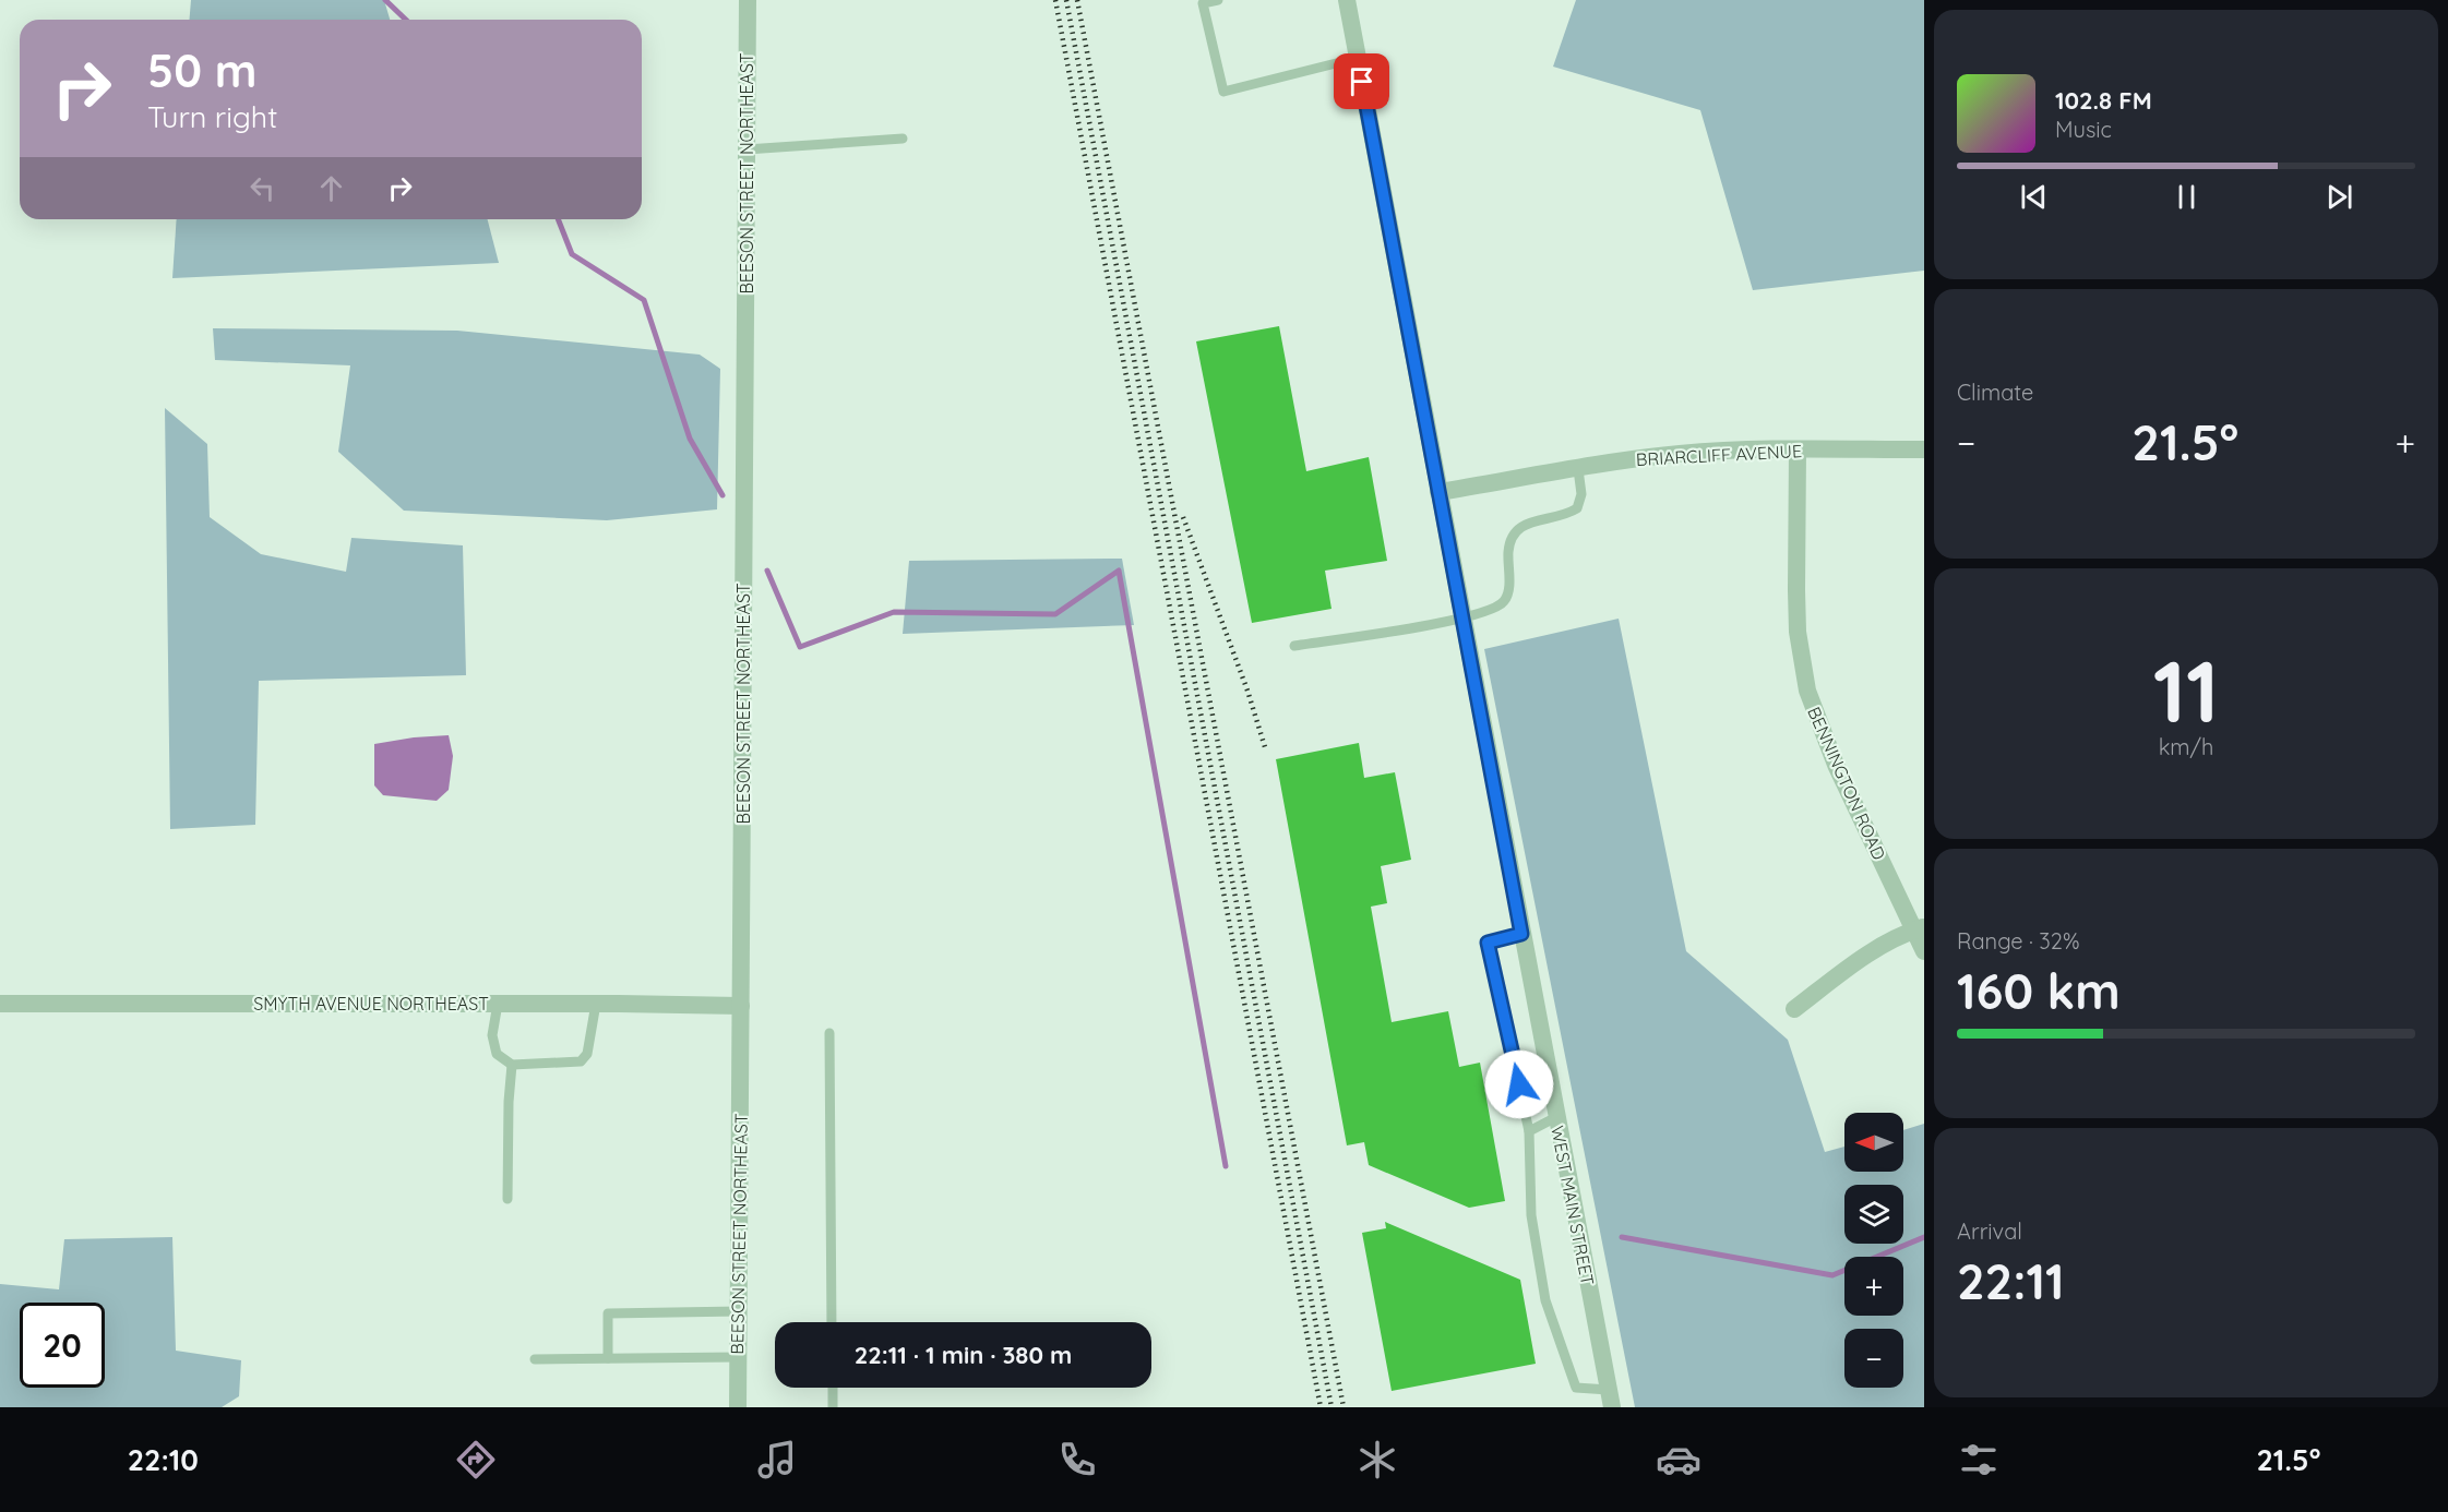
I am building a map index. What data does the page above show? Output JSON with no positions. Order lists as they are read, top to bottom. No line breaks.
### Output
{"streets":{"street":["BEESON STREET NORTHEAST","BRIARCLIFF AVENUE","BENNINGTON ROAD","SMYTH AVENUE NORTHEAST","WEST MAIN STREET"]},"crossings":[["BEESON STREET NORTHEAST","SMYTH AVENUE NORTHEAST"],["BRIARCLIFF AVENUE","BENNINGTON ROAD"],["BRIARCLIFF AVENUE","WEST MAIN STREET"]],"north":"left","page":{"turn":["50 m","Turn right"],"song":["102.8 FM","Music"],"tile":["Climate",["11","km/h"],["Range · 32%","160 km"],["Arrival","22:11"]],"heat":["−","21.5°","+"],"map_buttons":["+","−"],"limit":"20","trip":"22:11 · 1 min · 380 m","tabs":["22:10","21.5°"]}}
